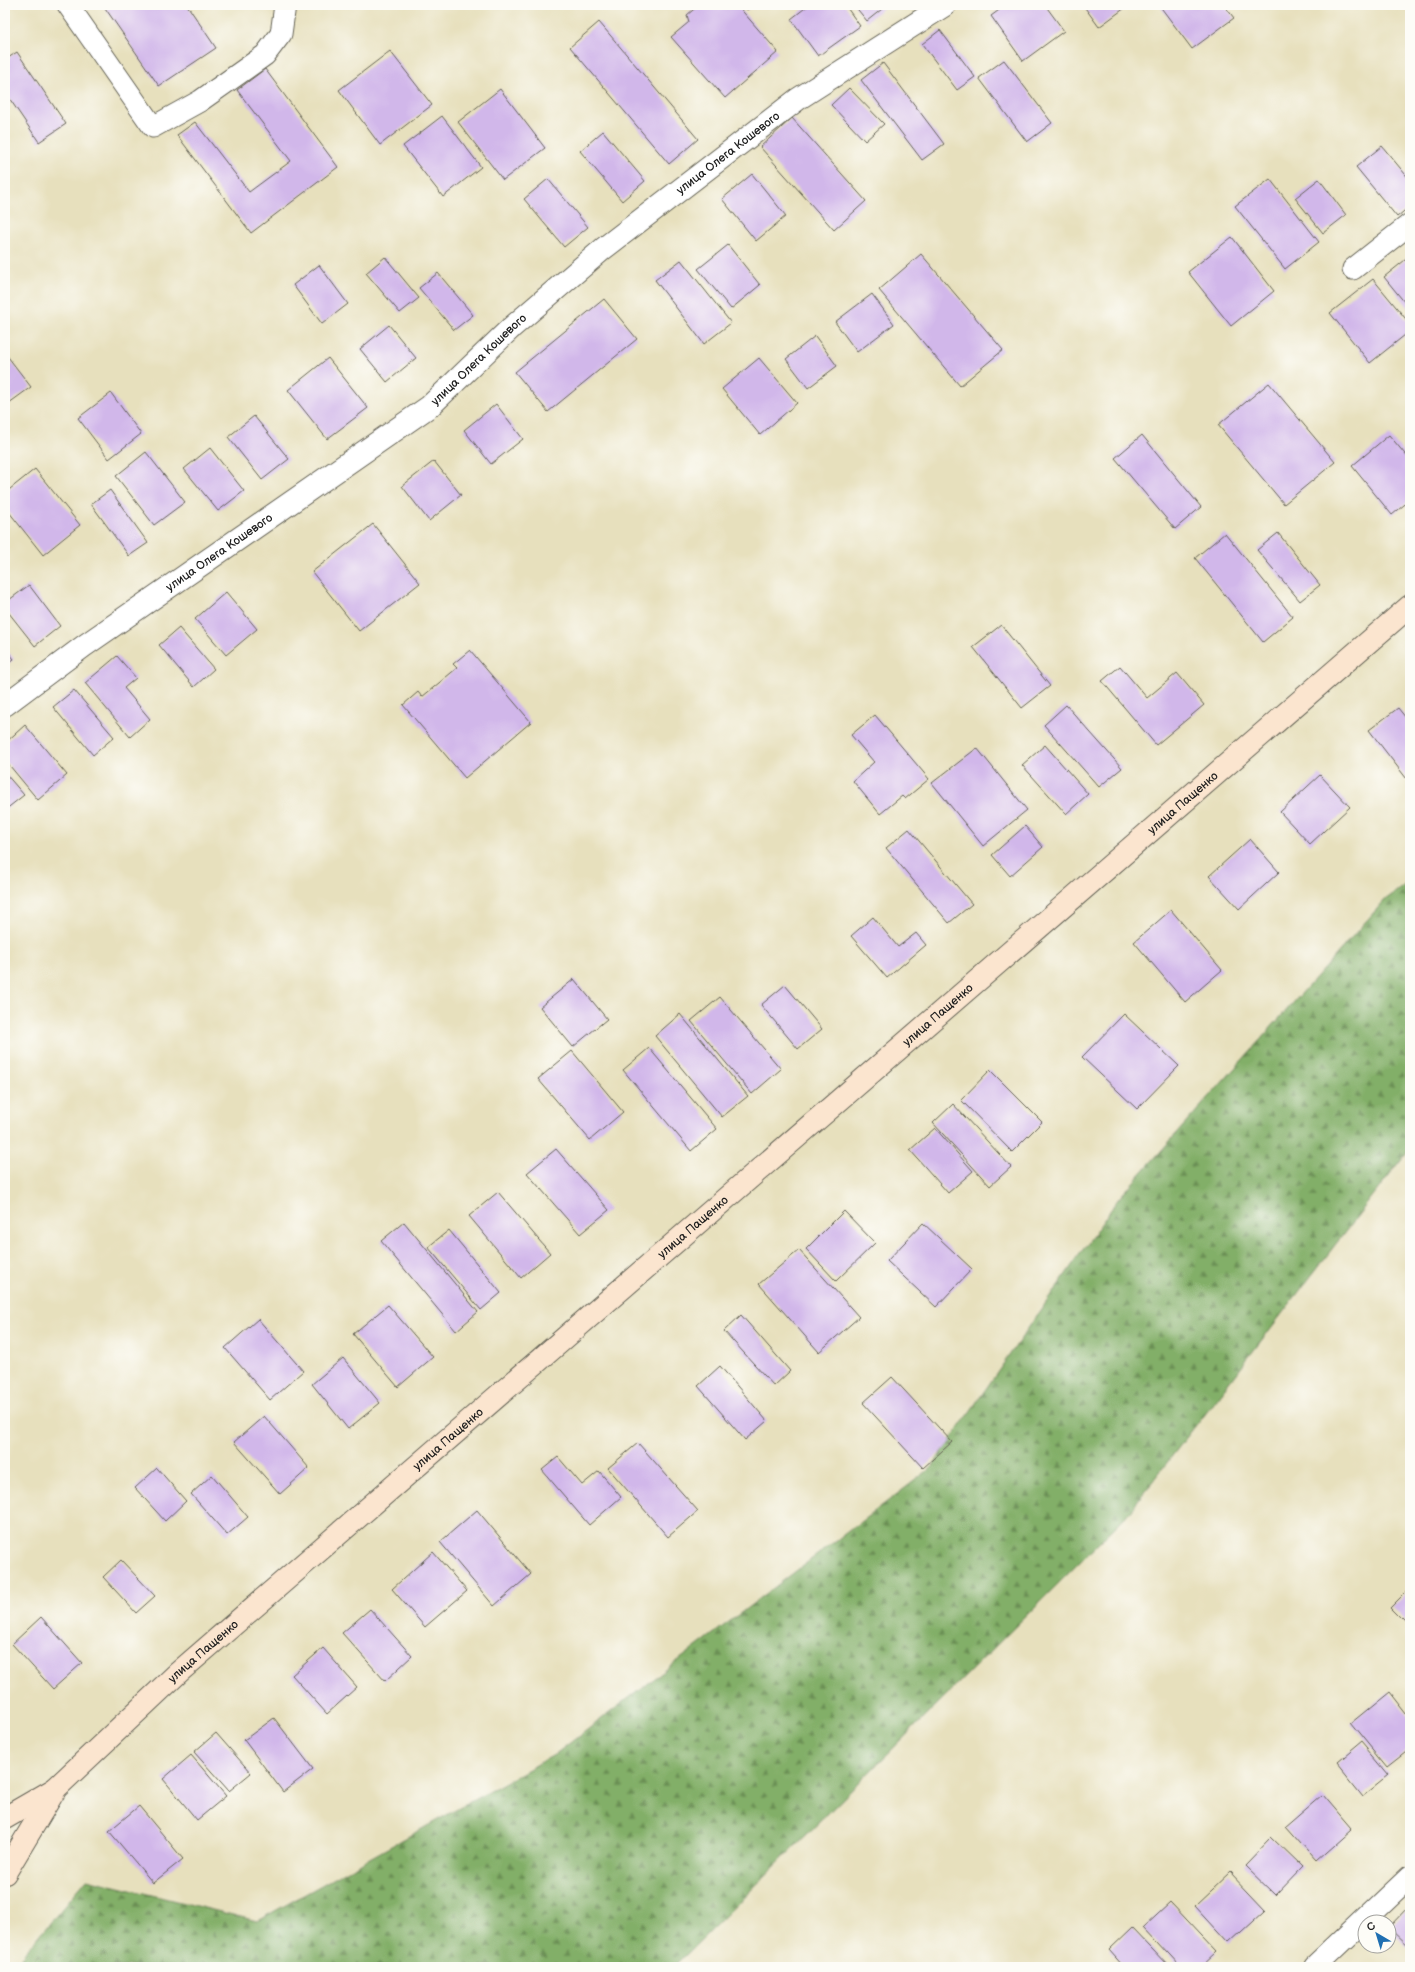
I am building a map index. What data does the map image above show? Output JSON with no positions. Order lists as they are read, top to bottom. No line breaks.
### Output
{"streets":{"street":["улица Олега Кошевого","улица Пащенко"]},"north":"top left"}
